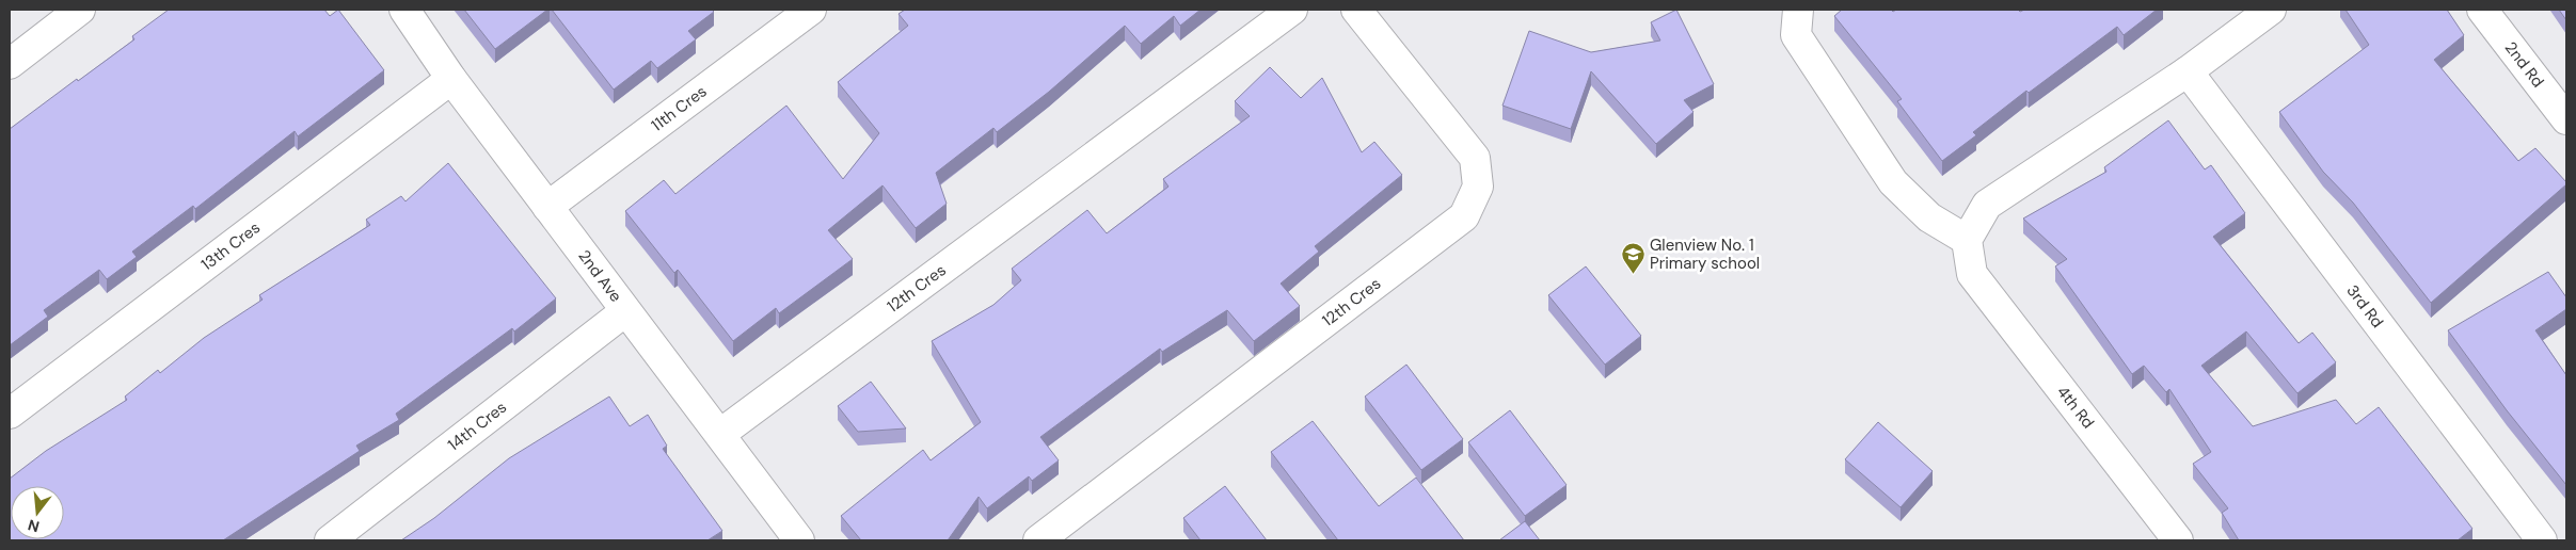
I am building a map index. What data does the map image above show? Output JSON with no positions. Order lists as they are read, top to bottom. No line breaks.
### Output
{"streets":{"street":["2nd Rd","11th Cres","13th Cres","2nd Ave","12th Cres","3rd Rd","4th Rd","14th Cres"]},"crossings":[["11th Cres","2nd Ave"],["13th Cres","2nd Ave"],["2nd Ave","12th Cres"],["2nd Ave","14th Cres"]],"places":{"school or university":["Glenview No. 1 Primary school"]},"north":"bottom"}
